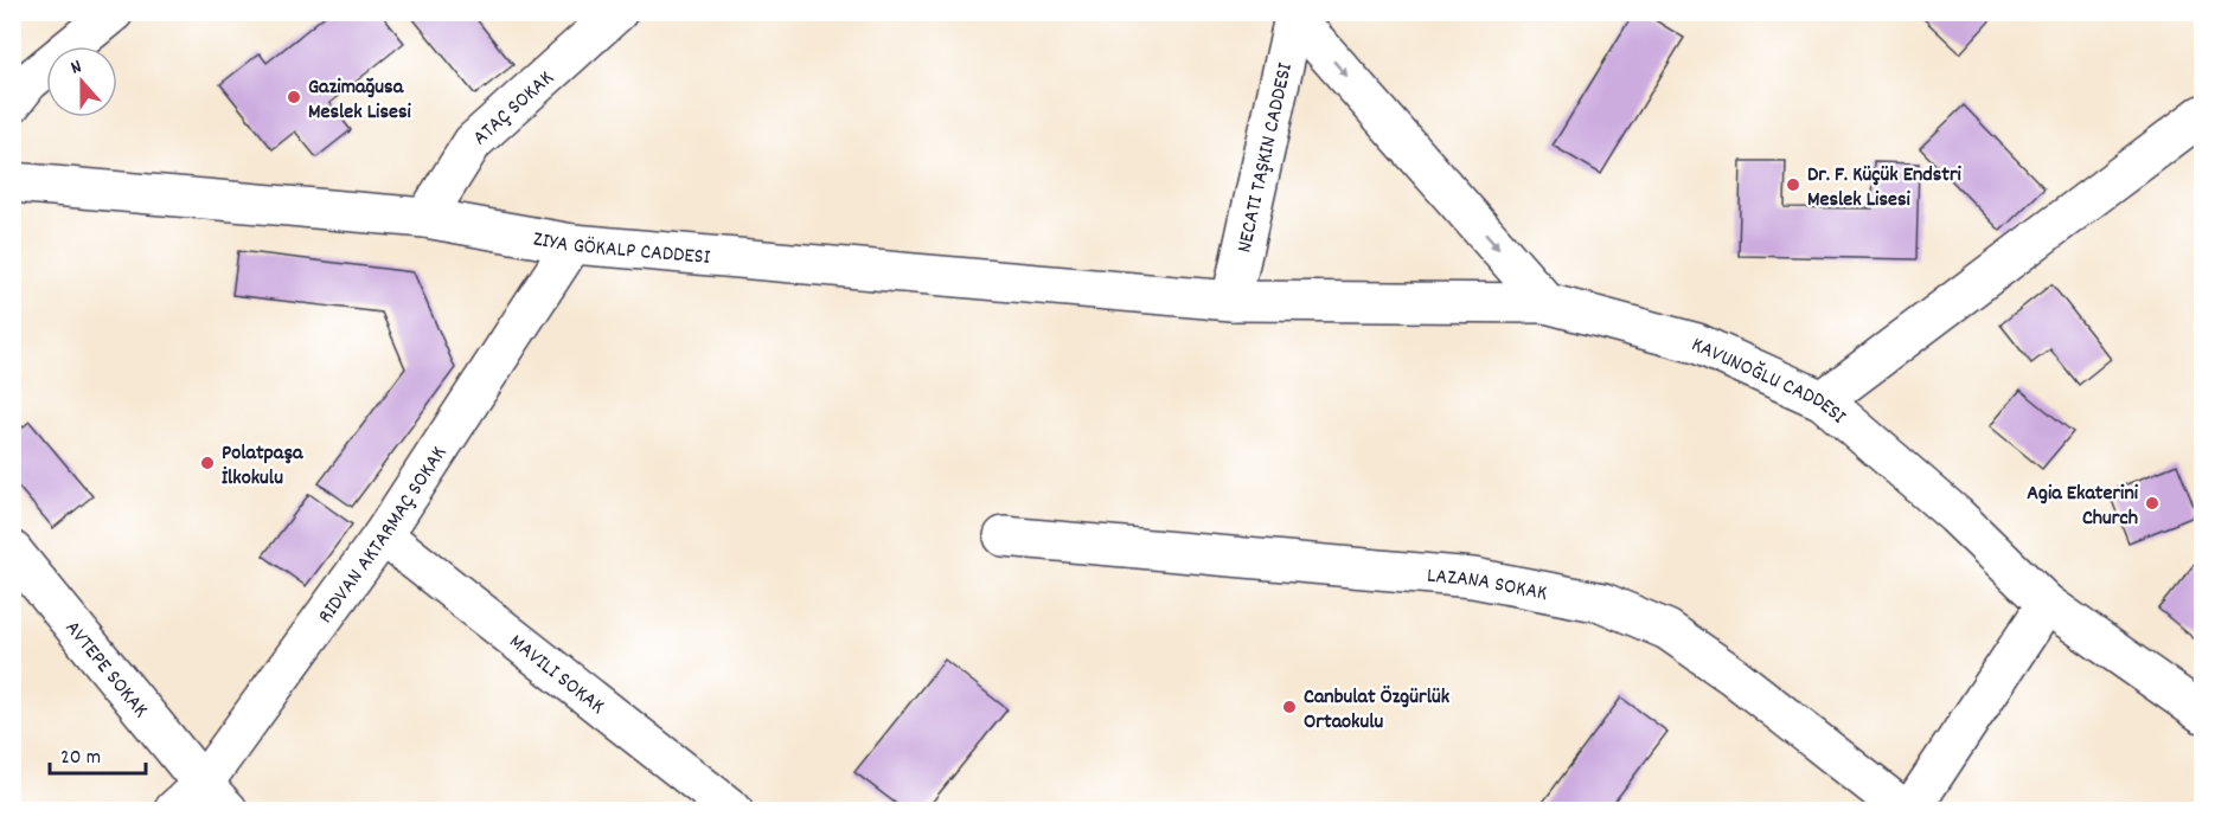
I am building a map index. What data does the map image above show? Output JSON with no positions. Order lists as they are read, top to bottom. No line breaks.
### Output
{"streets":{"street":["ATAÇ SOKAK","ZIYA GÖKALP CADDESI","KAVUNOĞLU CADDESI","LAZANA SOKAK","AVTEPE SOKAK","MAVILI SOKAK"]},"crossings":[["ATAÇ SOKAK","ZIYA GÖKALP CADDESI"],["ZIYA GÖKALP CADDESI","KAVUNOĞLU CADDESI"]],"places":["Gazimağusa Meslek Lisesi","Dr. F. Küçük Endstri Meslek Lisesi","Polatpaşa İlkokulu","Agia Ekaterini Church","Canbulat Özgürlük Ortaokulu"],"scale_bar":"20 m","north":"top"}
